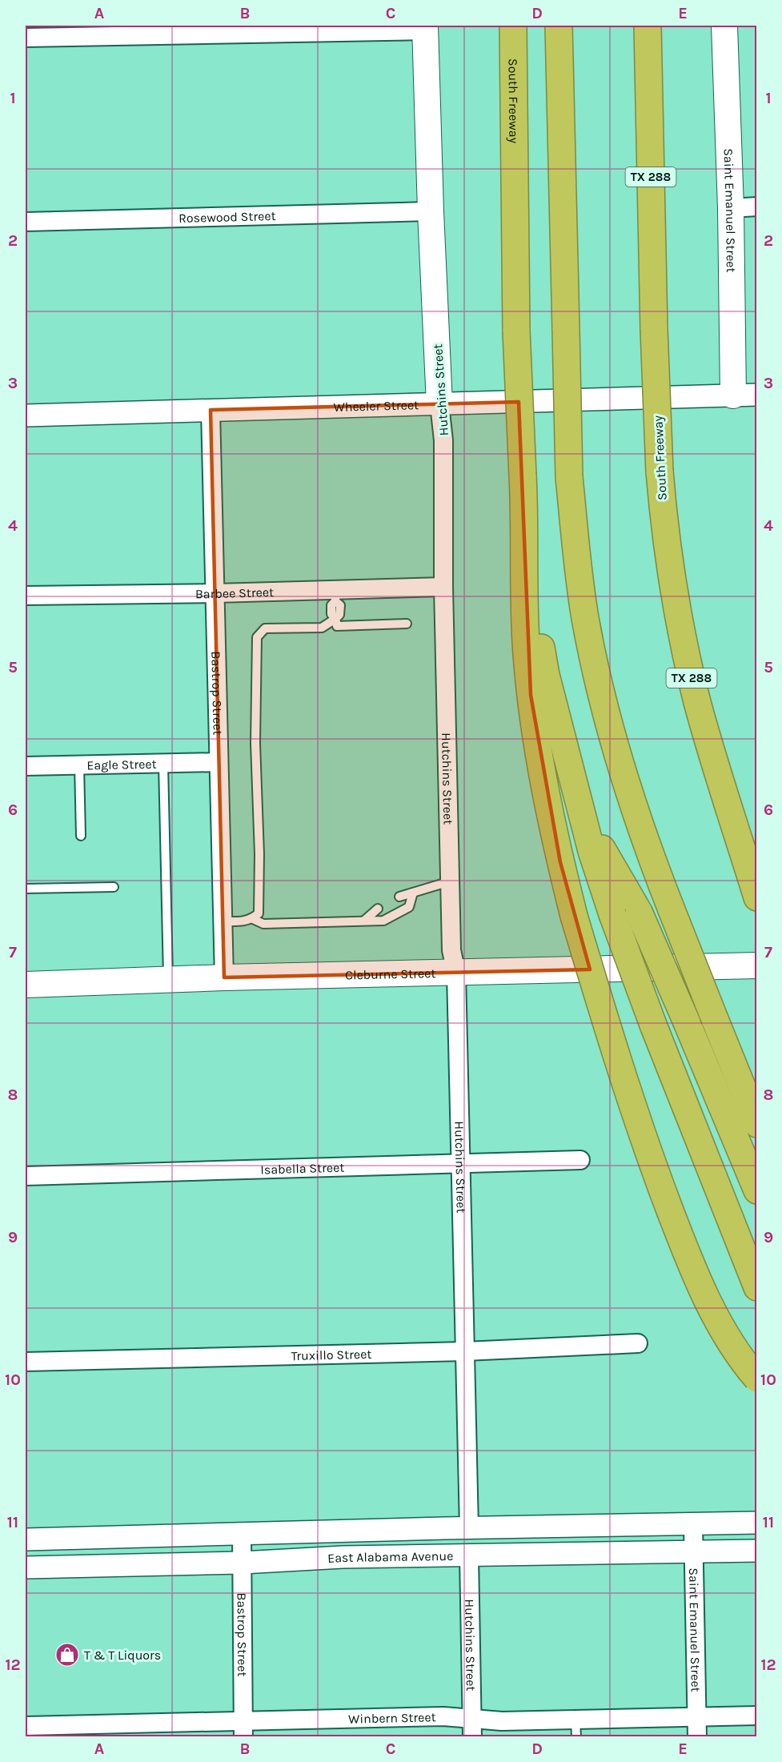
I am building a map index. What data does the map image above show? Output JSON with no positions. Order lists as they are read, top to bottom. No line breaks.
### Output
{"streets":{"highway":["South Freeway","TX 288"],"main road":["Saint Emanuel Street","Hutchins Street","Cleburne Street"],"street":["Rosewood Street","Wheeler Street","Barbee Street","Bastrop Street","Eagle Street","Isabella Street","Truxillo Street","East Alabama Avenue","Winbern Street"]},"crossings":[["Saint Emanuel Street","Wheeler Street"],["Saint Emanuel Street","East Alabama Avenue"],["Saint Emanuel Street","Winbern Street"],["Rosewood Street","Hutchins Street"],["Hutchins Street","Wheeler Street"],["Hutchins Street","Barbee Street"],["Hutchins Street","Cleburne Street"],["Hutchins Street","Isabella Street"],["Hutchins Street","Truxillo Street"],["Hutchins Street","East Alabama Avenue"],["Hutchins Street","Winbern Street"],["Wheeler Street","Bastrop Street"],["Barbee Street","Bastrop Street"],["Bastrop Street","Eagle Street"],["Bastrop Street","Cleburne Street"],["Bastrop Street","East Alabama Avenue"],["Bastrop Street","Winbern Street"]],"places":{"shop":["T & T Liquors"]},"grid":{"columns":["A","B","C","D","E"],"rows":["1","2","3","4","5","6","7","8","9","10","11","12"]}}
